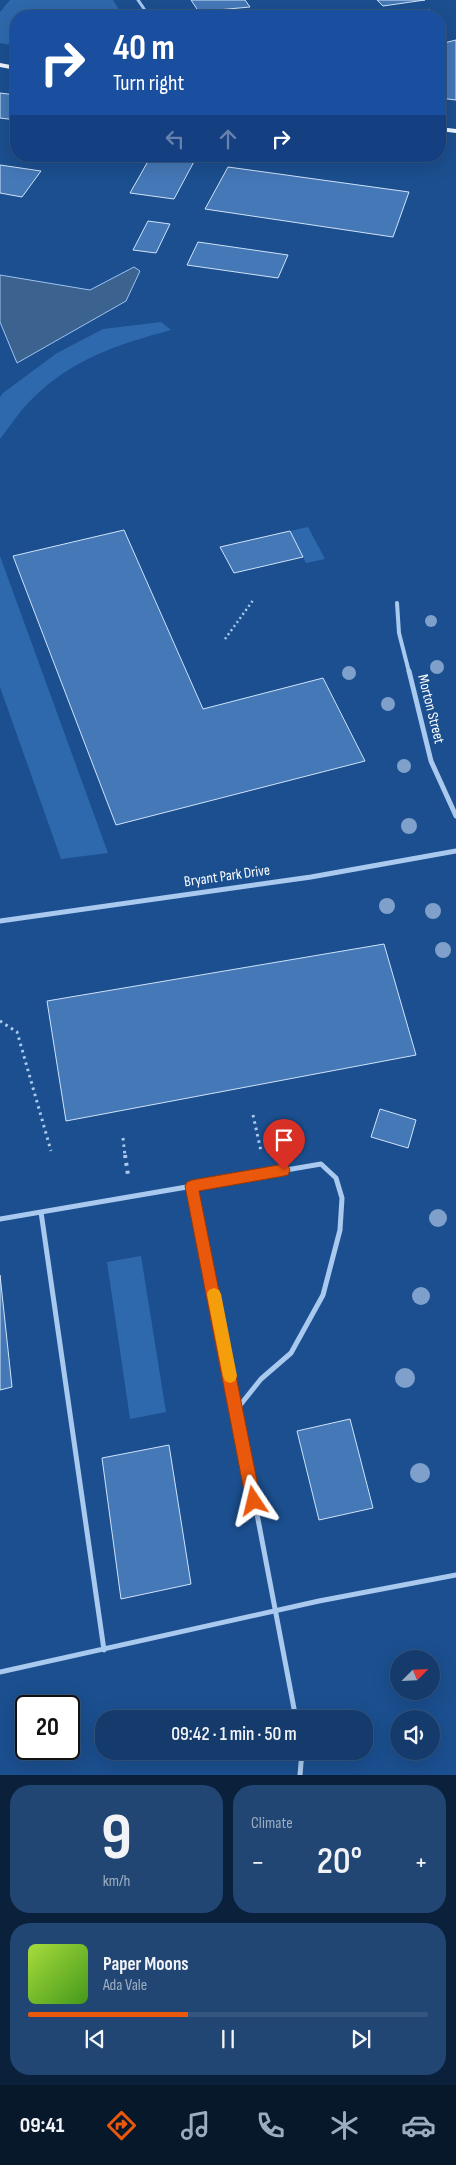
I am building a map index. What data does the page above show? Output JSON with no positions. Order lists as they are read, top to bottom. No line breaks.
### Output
{"streets":{"street":["Morton Street","Bryant Park Drive"]},"north":"top right","page":{"turn":["40 m","Turn right"],"limit":"20","trip":"09:42 · 1 min · 50 m","tile":[["9","km/h"],"Climate"],"heat":["−","20°","+"],"song":["Paper Moons","Ada Vale"],"tabs":"09:41"}}
